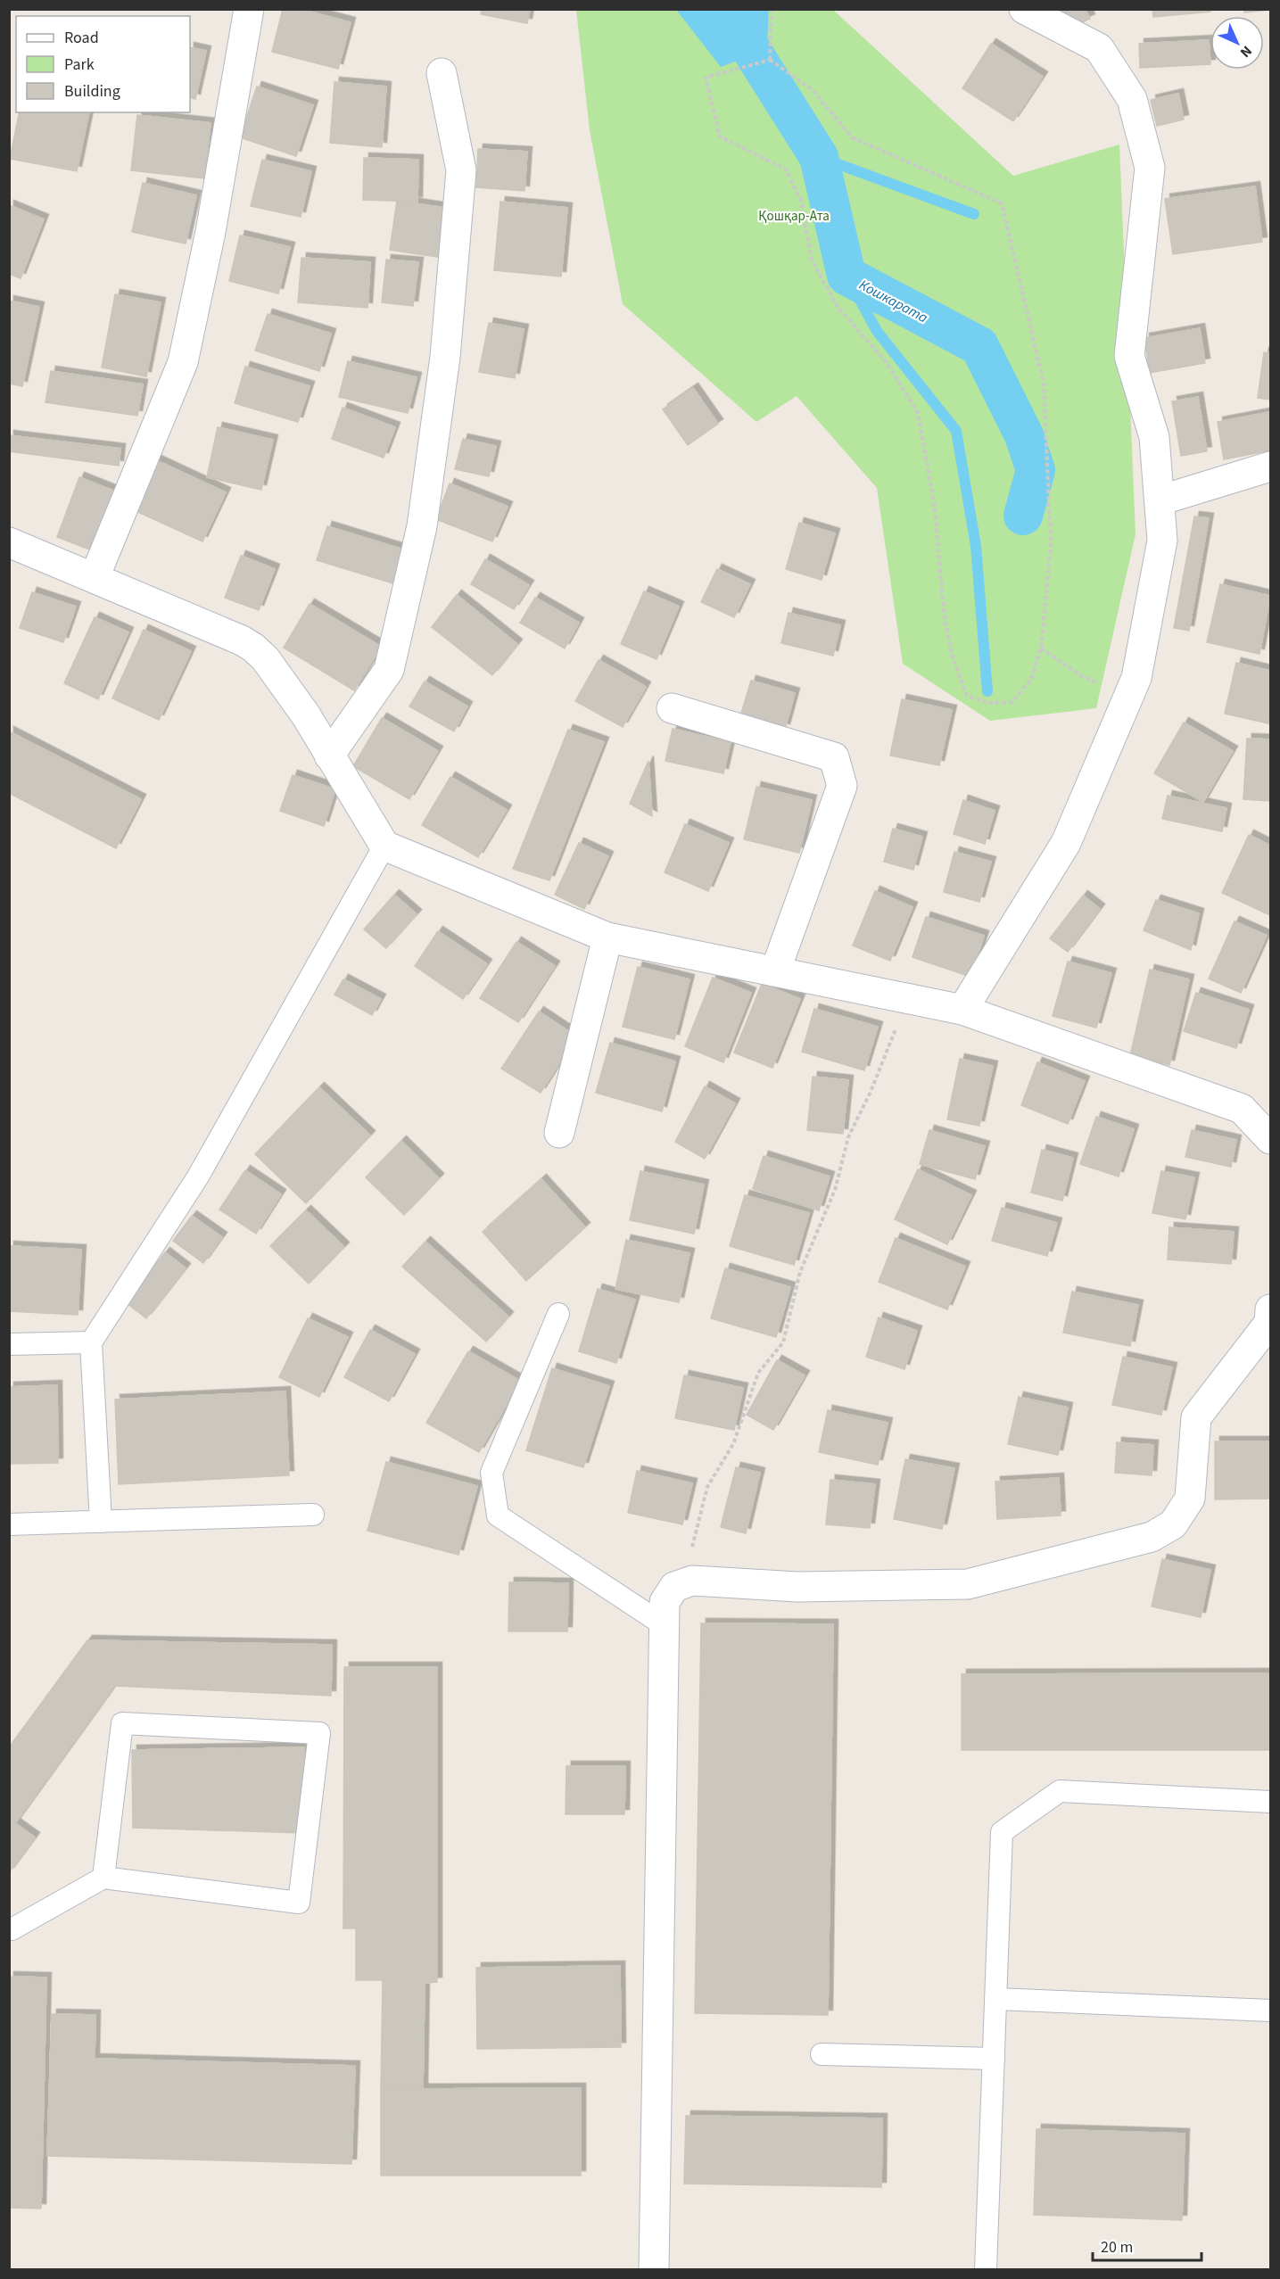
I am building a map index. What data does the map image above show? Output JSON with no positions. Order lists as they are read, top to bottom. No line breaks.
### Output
{"water":["Кошкарата"],"parks":["Қошқар-Ата"],"legend":["Road","Park","Building"],"scale_bar":"20 m","north":"bottom right"}
